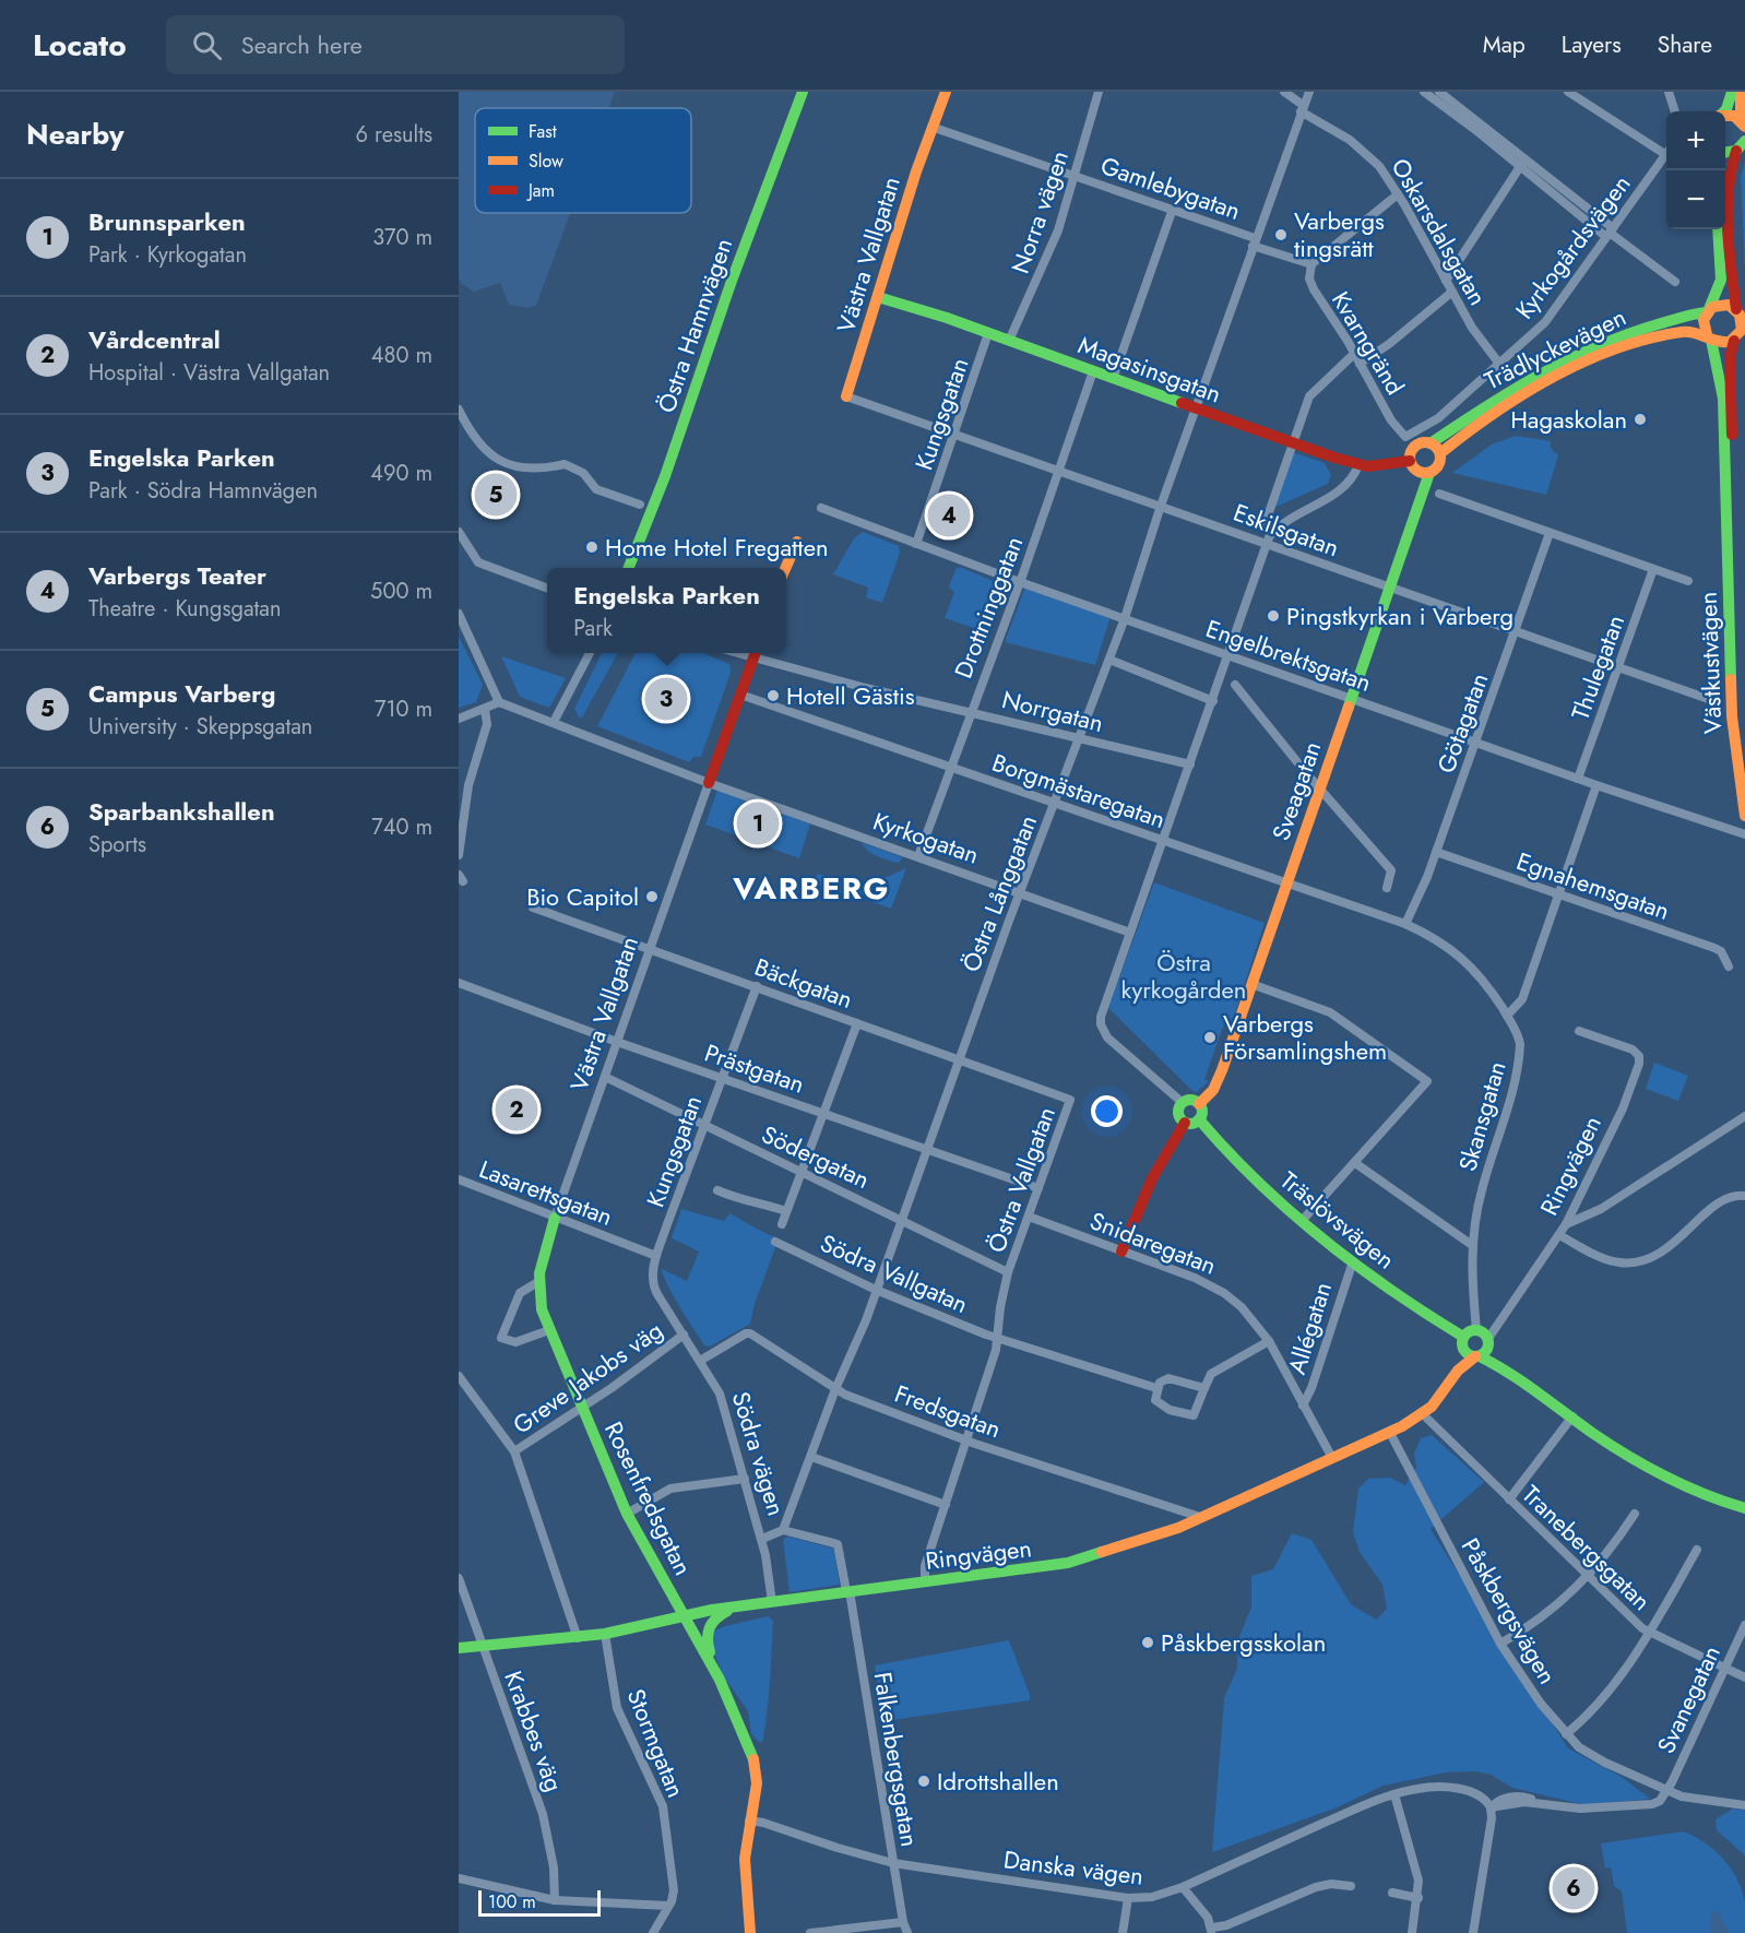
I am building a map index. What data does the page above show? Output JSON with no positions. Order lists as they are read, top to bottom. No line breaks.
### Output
{"streets":{"street":["Gamlebygatan","Norra vägen","Oskarsdalsgatan","Kyrkogårdsvägen","Västra Vallgatan","Östra Hamnvägen","Kvarngränd","Trädlyckevägen","Magasinsgatan","Kungsgatan","Eskilsgatan","Drottninggatan","Engelbrektsgatan","Västkustvägen","Thulegatan","Norrgatan","Götagatan","Borgmästaregatan","Sveagatan","Kyrkogatan","Egnahemsgatan","Östra Långgatan","Bäckgatan","Prästgatan","Skansgatan","Södergatan","Ringvägen","Östra Vallgatan","Lasarettsgatan","Träslövsvägen","Snidaregatan","Södra Vallgatan","Allégatan","Greve Jakobs väg","Fredsgatan","Södra vägen","Rosenfredsgatan","Tranebergsgatan","Påskbergsvägen","Svanegatan","Krabbes väg","Stormgatan","Falkenbergsgatan","Danska vägen"]},"crossings":[["Gamlebygatan","Norra vägen"],["Gamlebygatan","Västra Vallgatan"],["Gamlebygatan","Kvarngränd"],["Gamlebygatan","Östra Långgatan"],["Norra vägen","Magasinsgatan"],["Oskarsdalsgatan","Kyrkogårdsvägen"],["Oskarsdalsgatan","Östra Långgatan"],["Kyrkogårdsvägen","Kvarngränd"],["Västra Vallgatan","Magasinsgatan"],["Västra Vallgatan","Eskilsgatan"],["Västra Vallgatan","Borgmästaregatan"],["Västra Vallgatan","Kyrkogatan"],["Västra Vallgatan","Bäckgatan"],["Västra Vallgatan","Prästgatan"],["Västra Vallgatan","Södergatan"],["Västra Vallgatan","Lasarettsgatan"],["Västra Vallgatan","Rosenfredsgatan"],["Trädlyckevägen","Magasinsgatan"],["Trädlyckevägen","Västkustvägen"],["Trädlyckevägen","Sveagatan"],["Magasinsgatan","Kungsgatan"],["Magasinsgatan","Drottninggatan"],["Magasinsgatan","Östra Långgatan"],["Kungsgatan","Eskilsgatan"],["Kungsgatan","Engelbrektsgatan"],["Kungsgatan","Bäckgatan"],["Kungsgatan","Prästgatan"],["Kungsgatan","Södergatan"],["Kungsgatan","Lasarettsgatan"],["Kungsgatan","Södra vägen"],["Eskilsgatan","Drottninggatan"],["Eskilsgatan","Thulegatan"],["Eskilsgatan","Götagatan"],["Eskilsgatan","Sveagatan"],["Eskilsgatan","Östra Långgatan"],["Drottninggatan","Engelbrektsgatan"],["Drottninggatan","Norrgatan"],["Drottninggatan","Borgmästaregatan"],["Drottninggatan","Kyrkogatan"],["Engelbrektsgatan","Thulegatan"],["Engelbrektsgatan","Götagatan"],["Engelbrektsgatan","Sveagatan"],["Engelbrektsgatan","Östra Långgatan"],["Norrgatan","Östra Långgatan"],["Götagatan","Borgmästaregatan"],["Götagatan","Egnahemsgatan"],["Götagatan","Skansgatan"],["Borgmästaregatan","Sveagatan"],["Borgmästaregatan","Östra Långgatan"],["Borgmästaregatan","Skansgatan"],["Sveagatan","Träslövsvägen"],["Kyrkogatan","Östra Långgatan"],["Östra Långgatan","Bäckgatan"],["Östra Långgatan","Prästgatan"],["Östra Långgatan","Södergatan"],["Östra Långgatan","Södra Vallgatan"],["Östra Långgatan","Fredsgatan"],["Östra Långgatan","Falkenbergsgatan"],["Bäckgatan","Östra Vallgatan"],["Prästgatan","Östra Vallgatan"],["Södergatan","Östra Vallgatan"],["Ringvägen","Östra Vallgatan"],["Ringvägen","Träslövsvägen"],["Ringvägen","Snidaregatan"],["Ringvägen","Fredsgatan"],["Ringvägen","Södra vägen"],["Ringvägen","Rosenfredsgatan"],["Ringvägen","Tranebergsgatan"],["Ringvägen","Påskbergsvägen"],["Ringvägen","Krabbes väg"],["Ringvägen","Stormgatan"],["Ringvägen","Falkenbergsgatan"],["Östra Vallgatan","Snidaregatan"],["Östra Vallgatan","Södra Vallgatan"],["Östra Vallgatan","Fredsgatan"],["Lasarettsgatan","Södra vägen"],["Träslövsvägen","Allégatan"],["Snidaregatan","Allégatan"],["Greve Jakobs väg","Södra vägen"],["Greve Jakobs väg","Rosenfredsgatan"],["Fredsgatan","Södra vägen"],["Rosenfredsgatan","Danska vägen"],["Tranebergsgatan","Svanegatan"],["Påskbergsvägen","Svanegatan"],["Falkenbergsgatan","Danska vägen"]],"districts":["VARBERG"],"parks":["Östra kyrkogården"],"places":["Varbergs tingsrätt","Hagaskolan","Home Hotel Fregatten","Pingstkyrkan i Varberg","Hotell Gästis","Bio Capitol","Varbergs Församlingshem","Påskbergsskolan","Idrottshallen"],"legend":["Fast","Slow","Jam"],"scale_bar":"100 m","page":{"header":"Locato","search":"Search here","nav":["Map","Layers","Share"],"heading":["Nearby","6 results"],"map_buttons":["+","−"],"list":[{"mark":"1","name":"Brunnsparken","note":"Park · Kyrkogatan","value":"370 m"},{"mark":"2","name":"Vårdcentral","note":"Hospital · Västra Vallgatan","value":"480 m"},{"mark":"3","name":"Engelska Parken","note":"Park · Södra Hamnvägen","value":"490 m"},{"mark":"4","name":"Varbergs Teater","note":"Theatre · Kungsgatan","value":"500 m"},{"mark":"5","name":"Campus Varberg","note":"University · Skeppsgatan","value":"710 m"},{"mark":"6","name":"Sparbankshallen","note":"Sports","value":"740 m"}],"pins":["5","4","3","1","2","6"],"popup":["Engelska Parken","Park"],"scale":"100 m"}}
